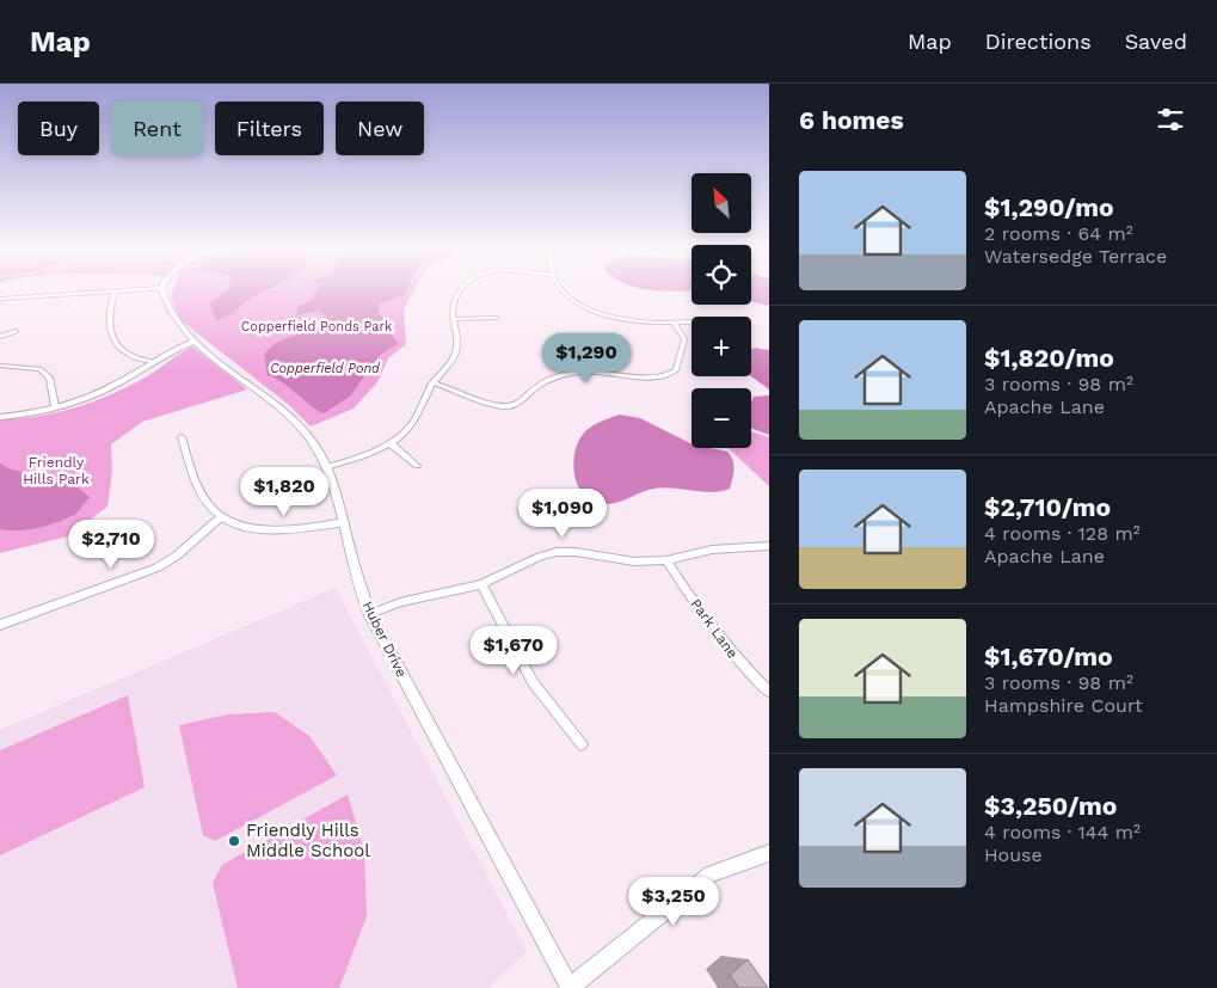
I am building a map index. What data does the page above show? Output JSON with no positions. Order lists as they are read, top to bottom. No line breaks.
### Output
{"streets":{"street":["Park Lane","Huber Drive"]},"water":["Copperfield Pond"],"parks":["Copperfield Ponds Park","Friendly Hills Park"],"places":["Friendly Hills Middle School"],"north":"top left","page":{"header":"Map","nav":["Map","Directions","Saved"],"heading":"6 homes","chip":["Buy","Rent","Filters","New"],"list":[{"name":"$1,290/mo","note":"2 rooms · 64 m² · Watersedge Terrace"},{"name":"$1,820/mo","note":"3 rooms · 98 m² · Apache Lane"},{"name":"$2,710/mo","note":"4 rooms · 128 m² · Apache Lane"},{"name":"$1,670/mo","note":"3 rooms · 98 m² · Hampshire Court"},{"name":"$3,250/mo","note":"4 rooms · 144 m² · House"}],"map_buttons":["+","−"],"price":["$1,290","$1,820","$1,090","$2,710","$1,670","$3,250"]}}
